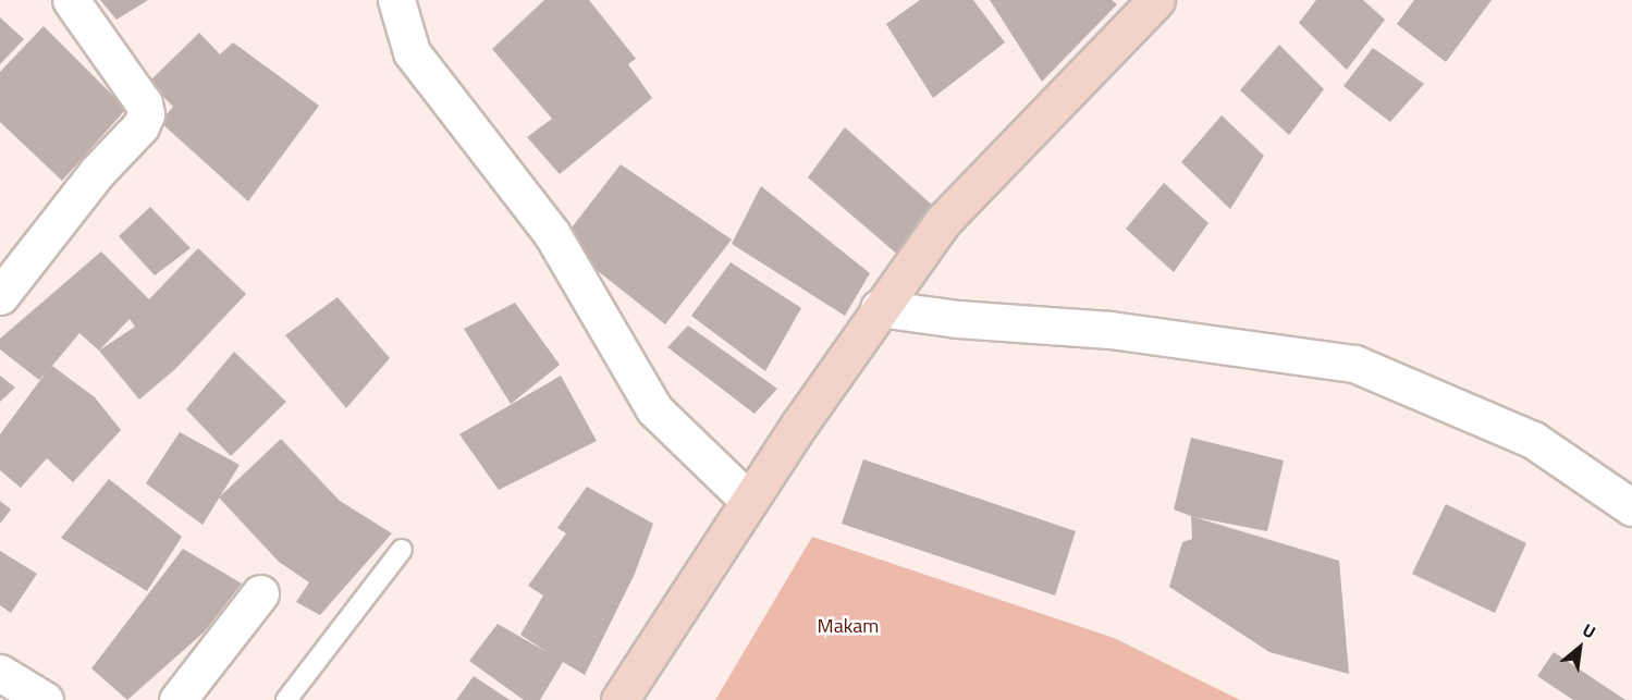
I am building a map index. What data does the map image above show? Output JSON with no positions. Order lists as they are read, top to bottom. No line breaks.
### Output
{"parks":["Makam"],"north":"top right"}
